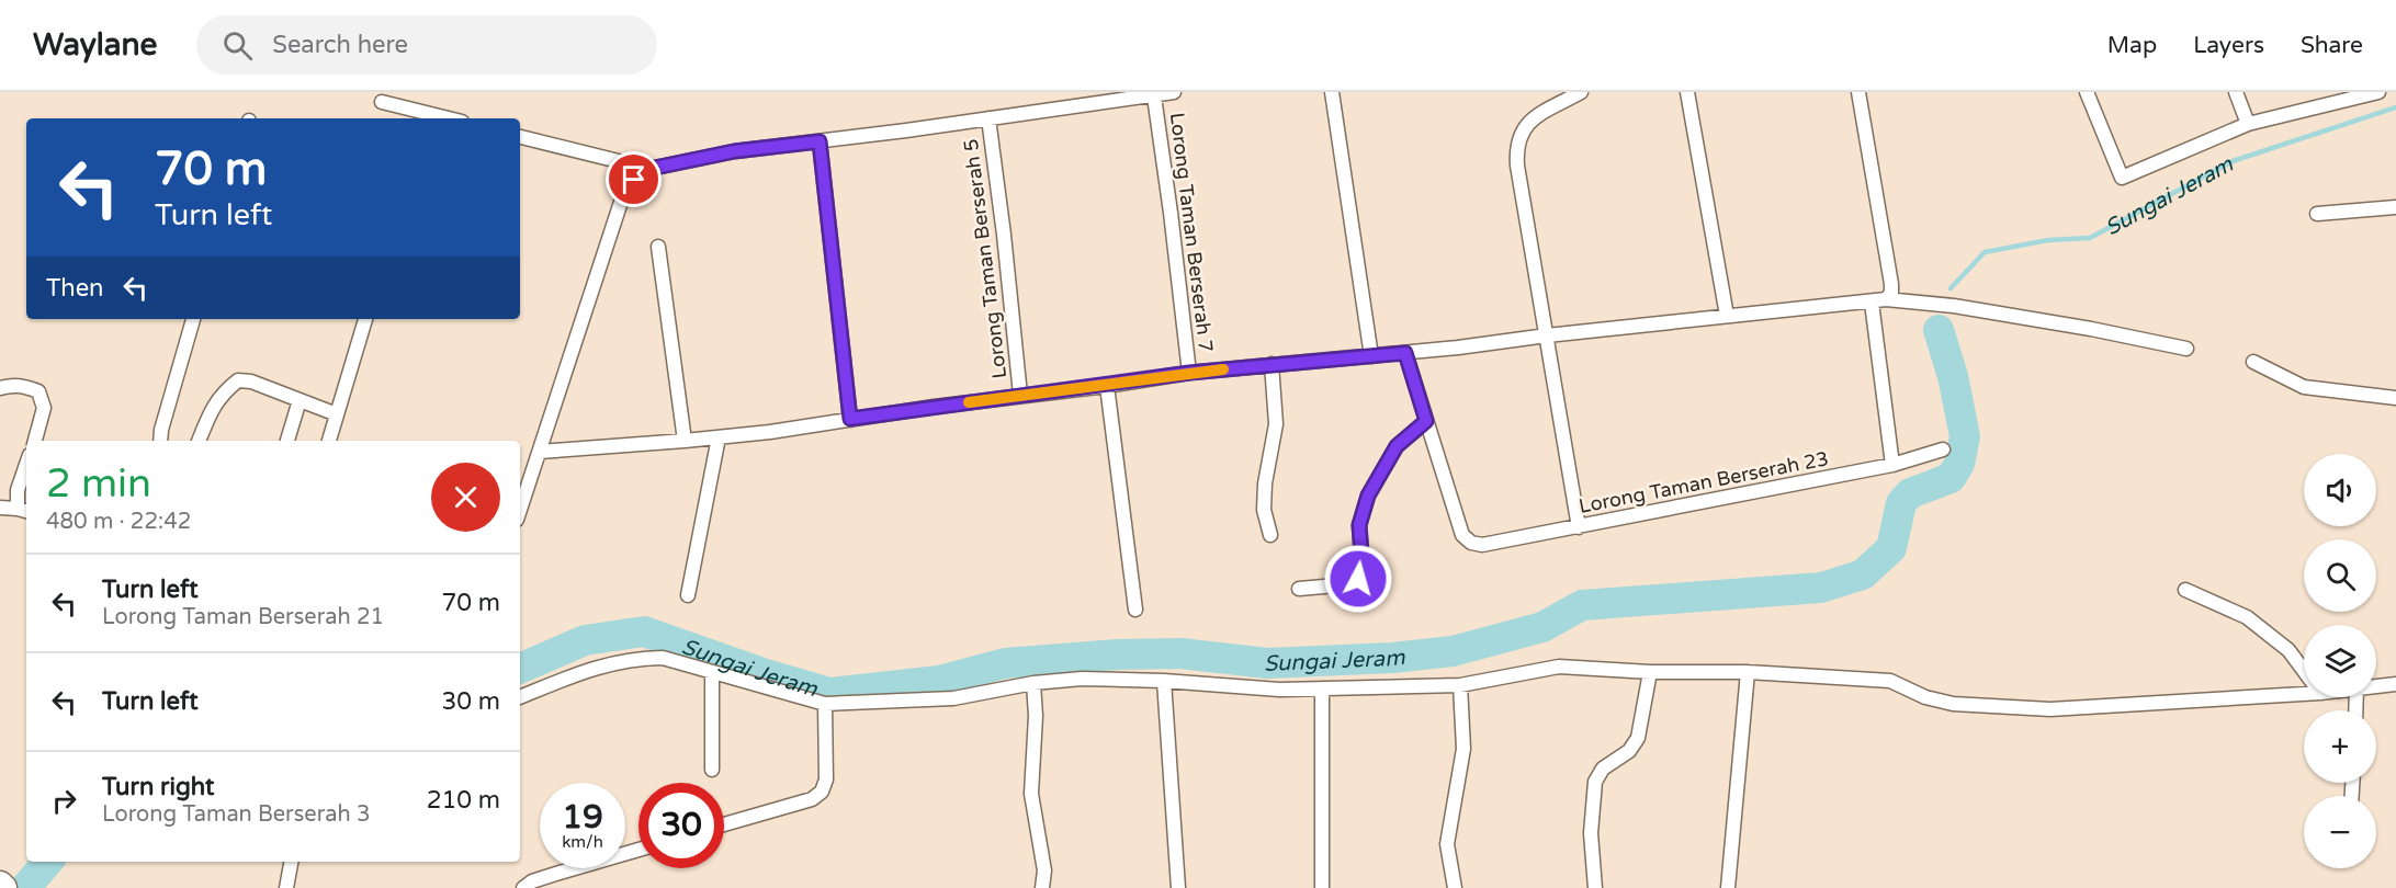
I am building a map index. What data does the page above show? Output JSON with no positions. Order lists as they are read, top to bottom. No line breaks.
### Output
{"streets":{"street":["Lorong Taman Berserah 7","Lorong Taman Berserah 5","Lorong Taman Berserah 23"]},"water":["Sungai Jeram"],"page":{"header":"Waylane","search":"Search here","nav":["Map","Layers","Share"],"turn":["70 m","Turn left"],"then":"Then","heading":["2 min","480 m · 22:42"],"map_buttons":["+","−"],"list":[{"name":"Turn left","note":"Lorong Taman Berserah 21","value":"70 m"},{"name":"Turn left","value":"30 m"},{"name":"Turn right","note":"Lorong Taman Berserah 3","value":"210 m"}],"speed":"19 km/h","limit":"30"}}
